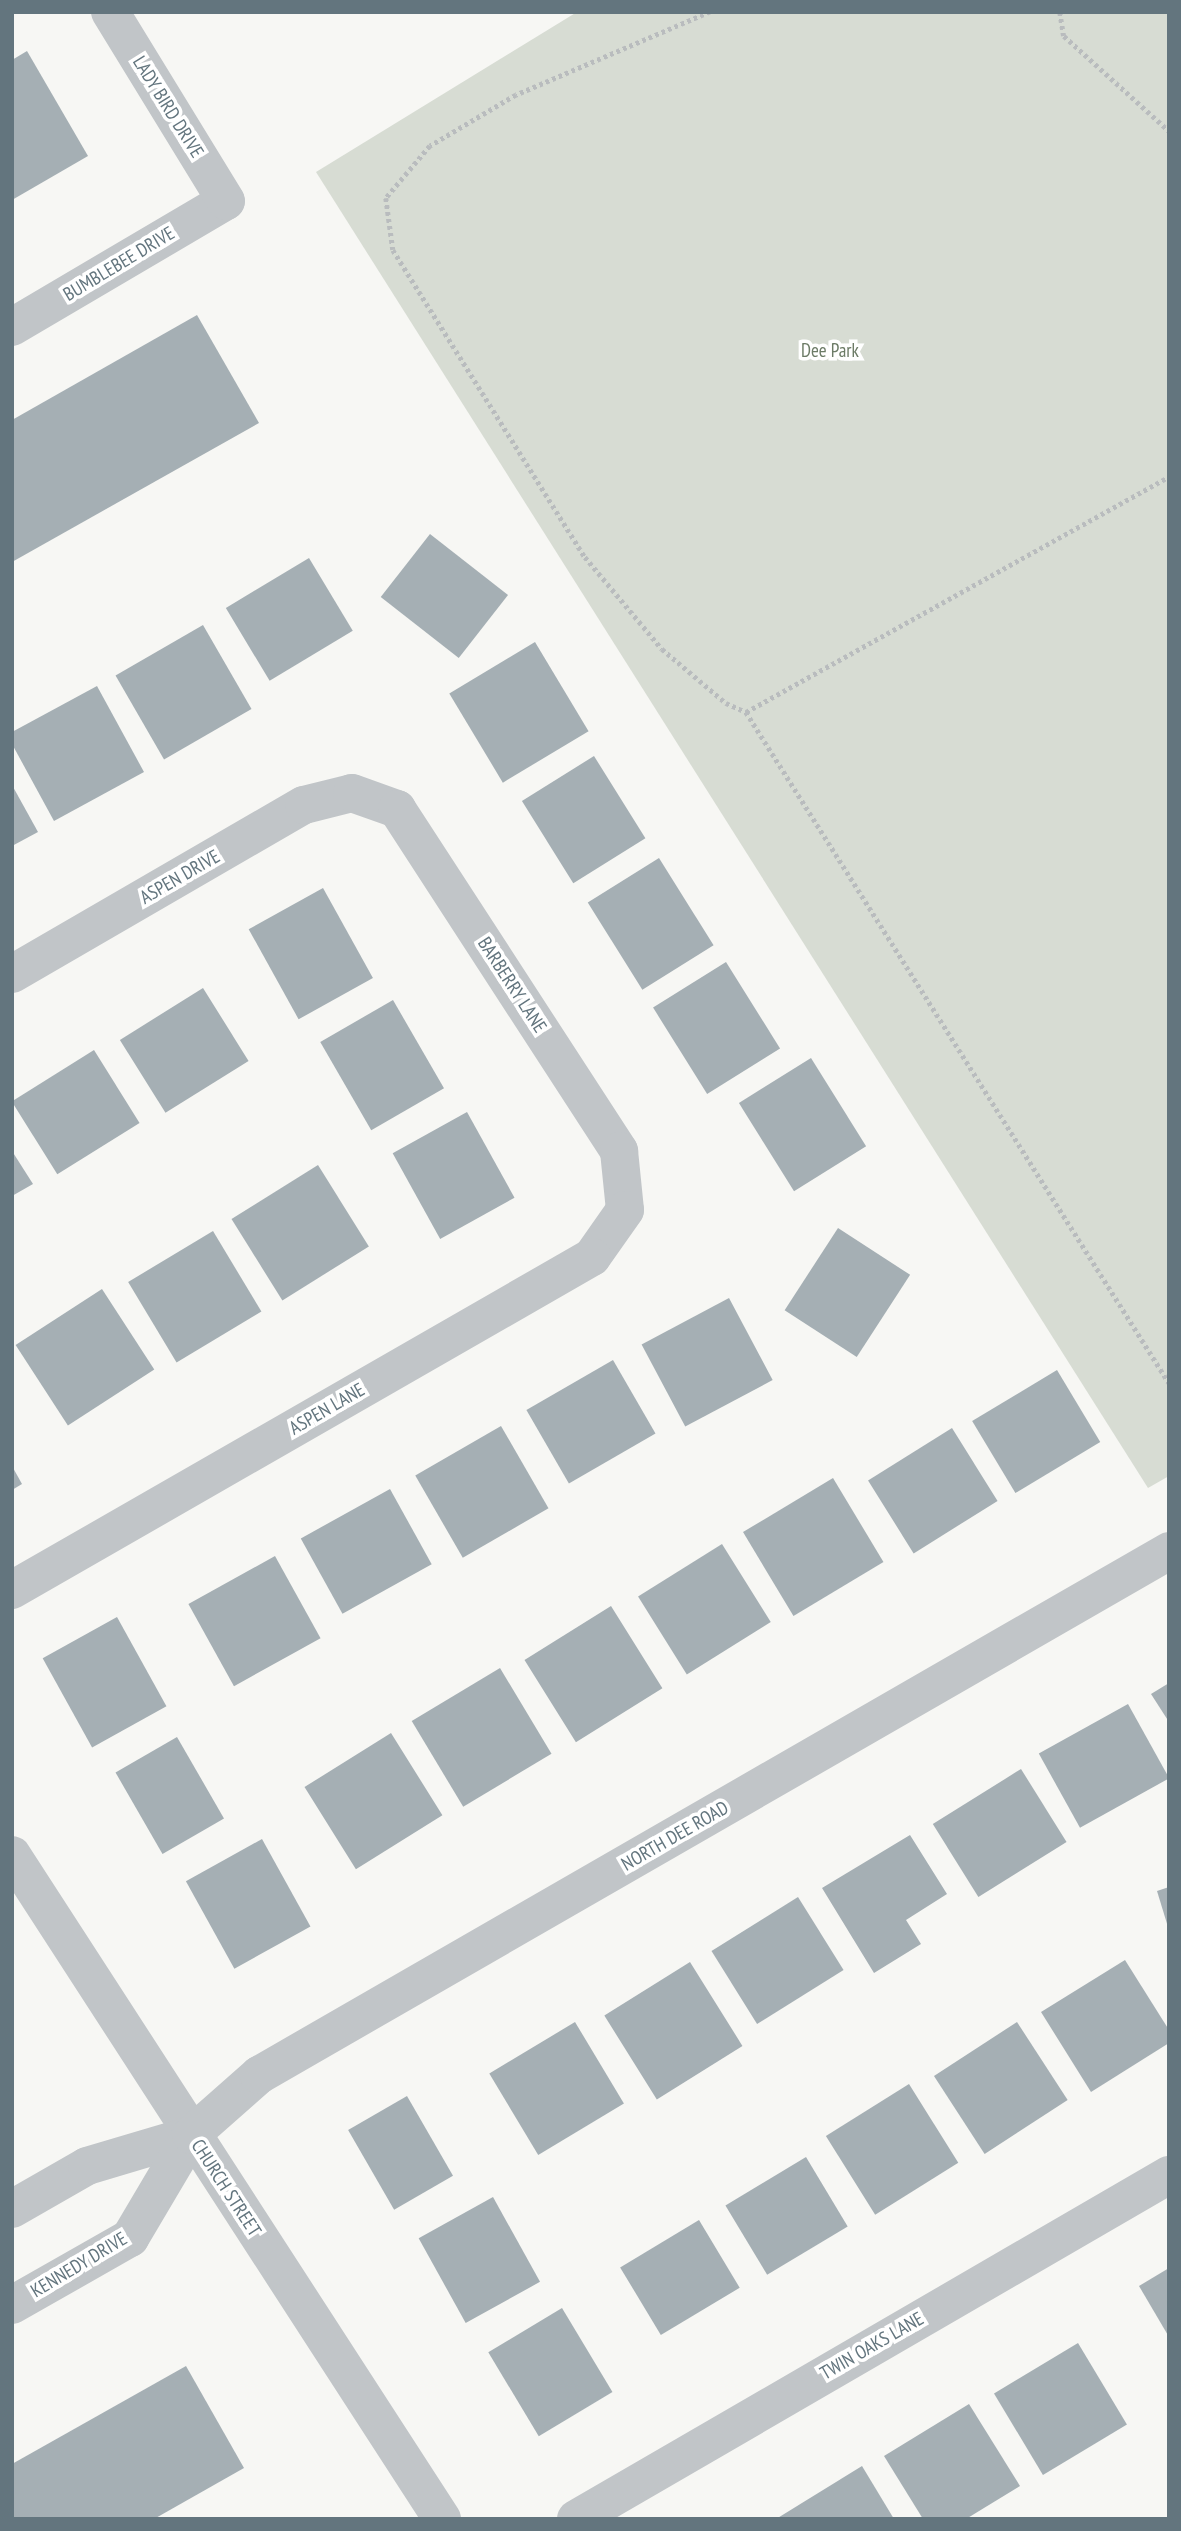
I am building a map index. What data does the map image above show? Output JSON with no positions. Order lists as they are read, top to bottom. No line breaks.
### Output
{"streets":{"street":["LADY BIRD DRIVE","BUMBLEBEE DRIVE","ASPEN DRIVE","BARBERRY LANE","ASPEN LANE","NORTH DEE ROAD","CHURCH STREET","KENNEDY DRIVE","TWIN OAKS LANE"]},"crossings":[["LADY BIRD DRIVE","BUMBLEBEE DRIVE"],["ASPEN DRIVE","BARBERRY LANE"],["BARBERRY LANE","ASPEN LANE"],["NORTH DEE ROAD","CHURCH STREET"],["NORTH DEE ROAD","KENNEDY DRIVE"],["CHURCH STREET","KENNEDY DRIVE"]],"parks":["Dee Park"]}
